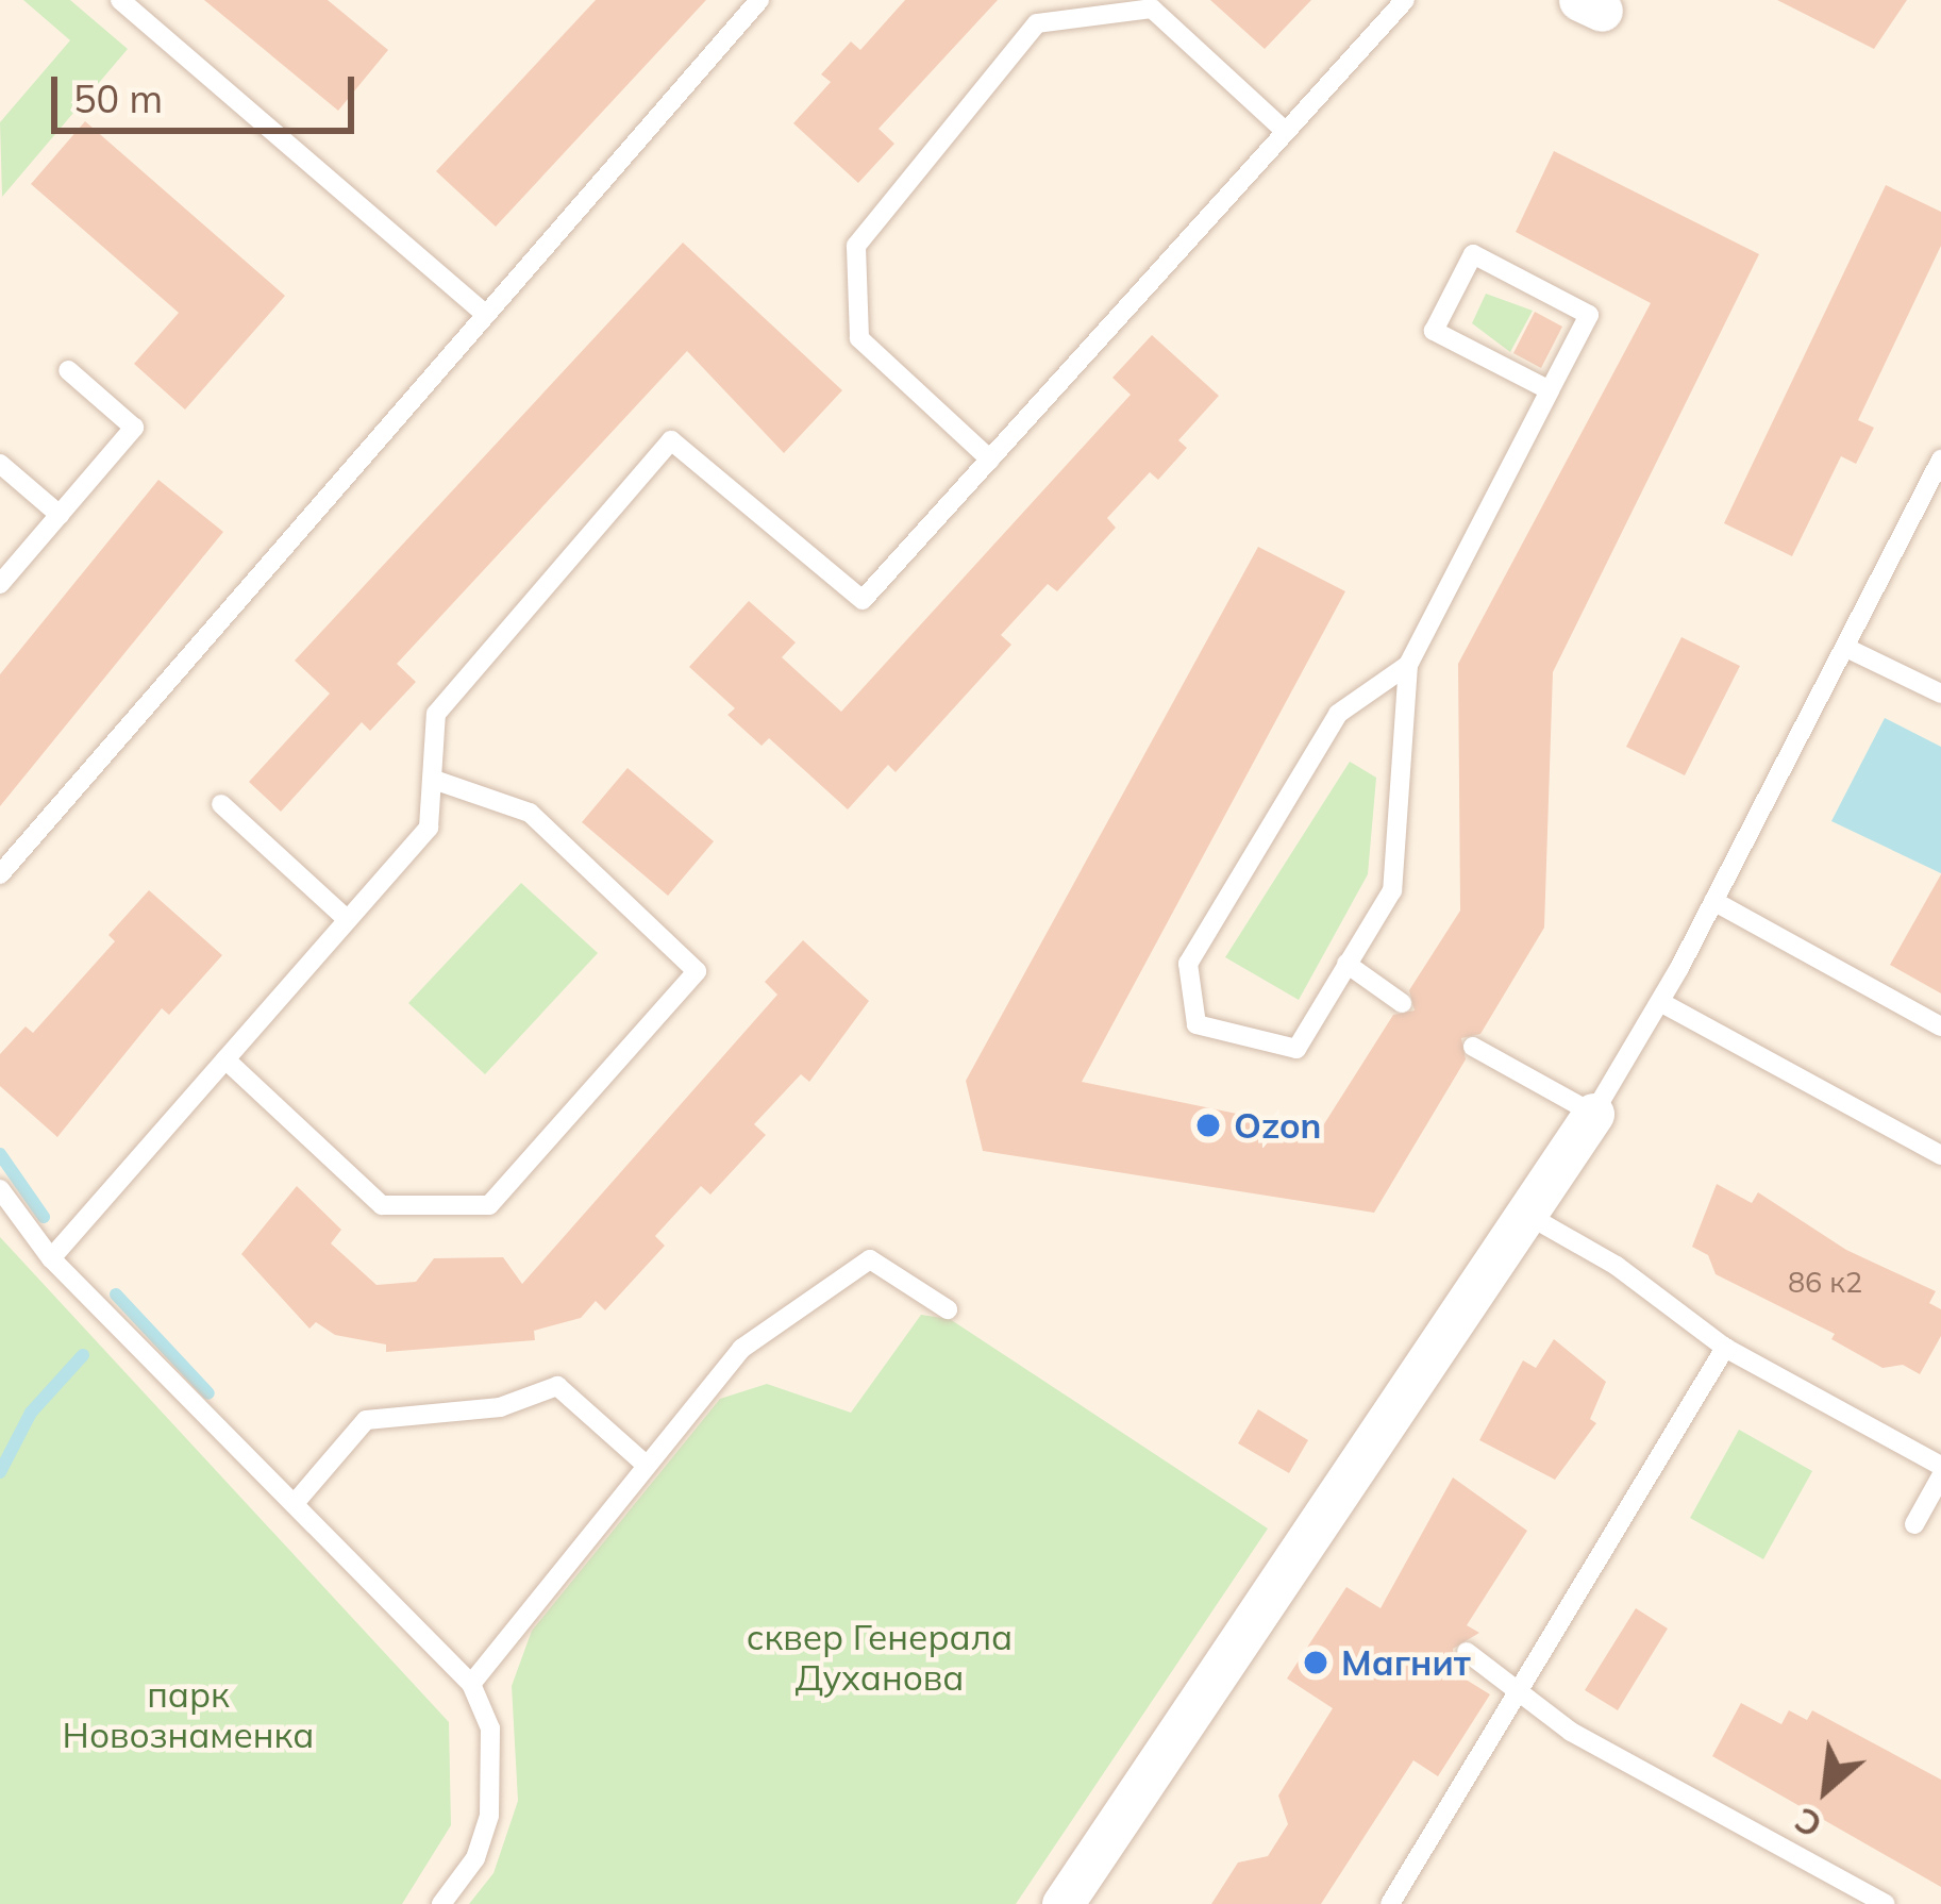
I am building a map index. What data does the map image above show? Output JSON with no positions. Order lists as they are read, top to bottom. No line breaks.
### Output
{"parks":["сквер Генерала Духанова","парк Новознаменка"],"places":["Ozon","Магнит"],"house_numbers":["86 к2"],"scale_bar":"50 m","north":"bottom left"}
